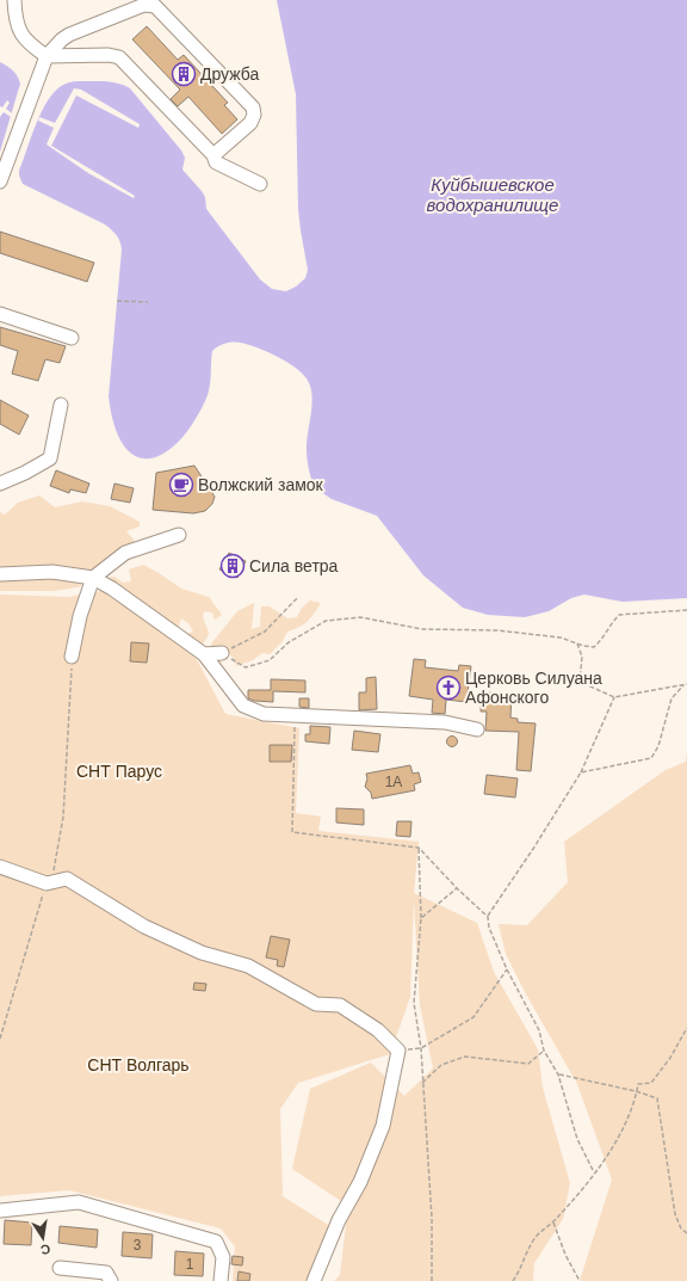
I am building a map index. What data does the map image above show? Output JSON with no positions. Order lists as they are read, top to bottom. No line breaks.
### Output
{"water":["Куйбышевское водохранилище"],"parks":["СНТ Парус","СНТ Волгарь"],"places":{"building":["Дружба","Сила ветра"],"cafe":["Волжский замок"],"church":["Церковь Силуана Афонского"]},"house_numbers":["1А","3","1"],"north":"bottom"}
